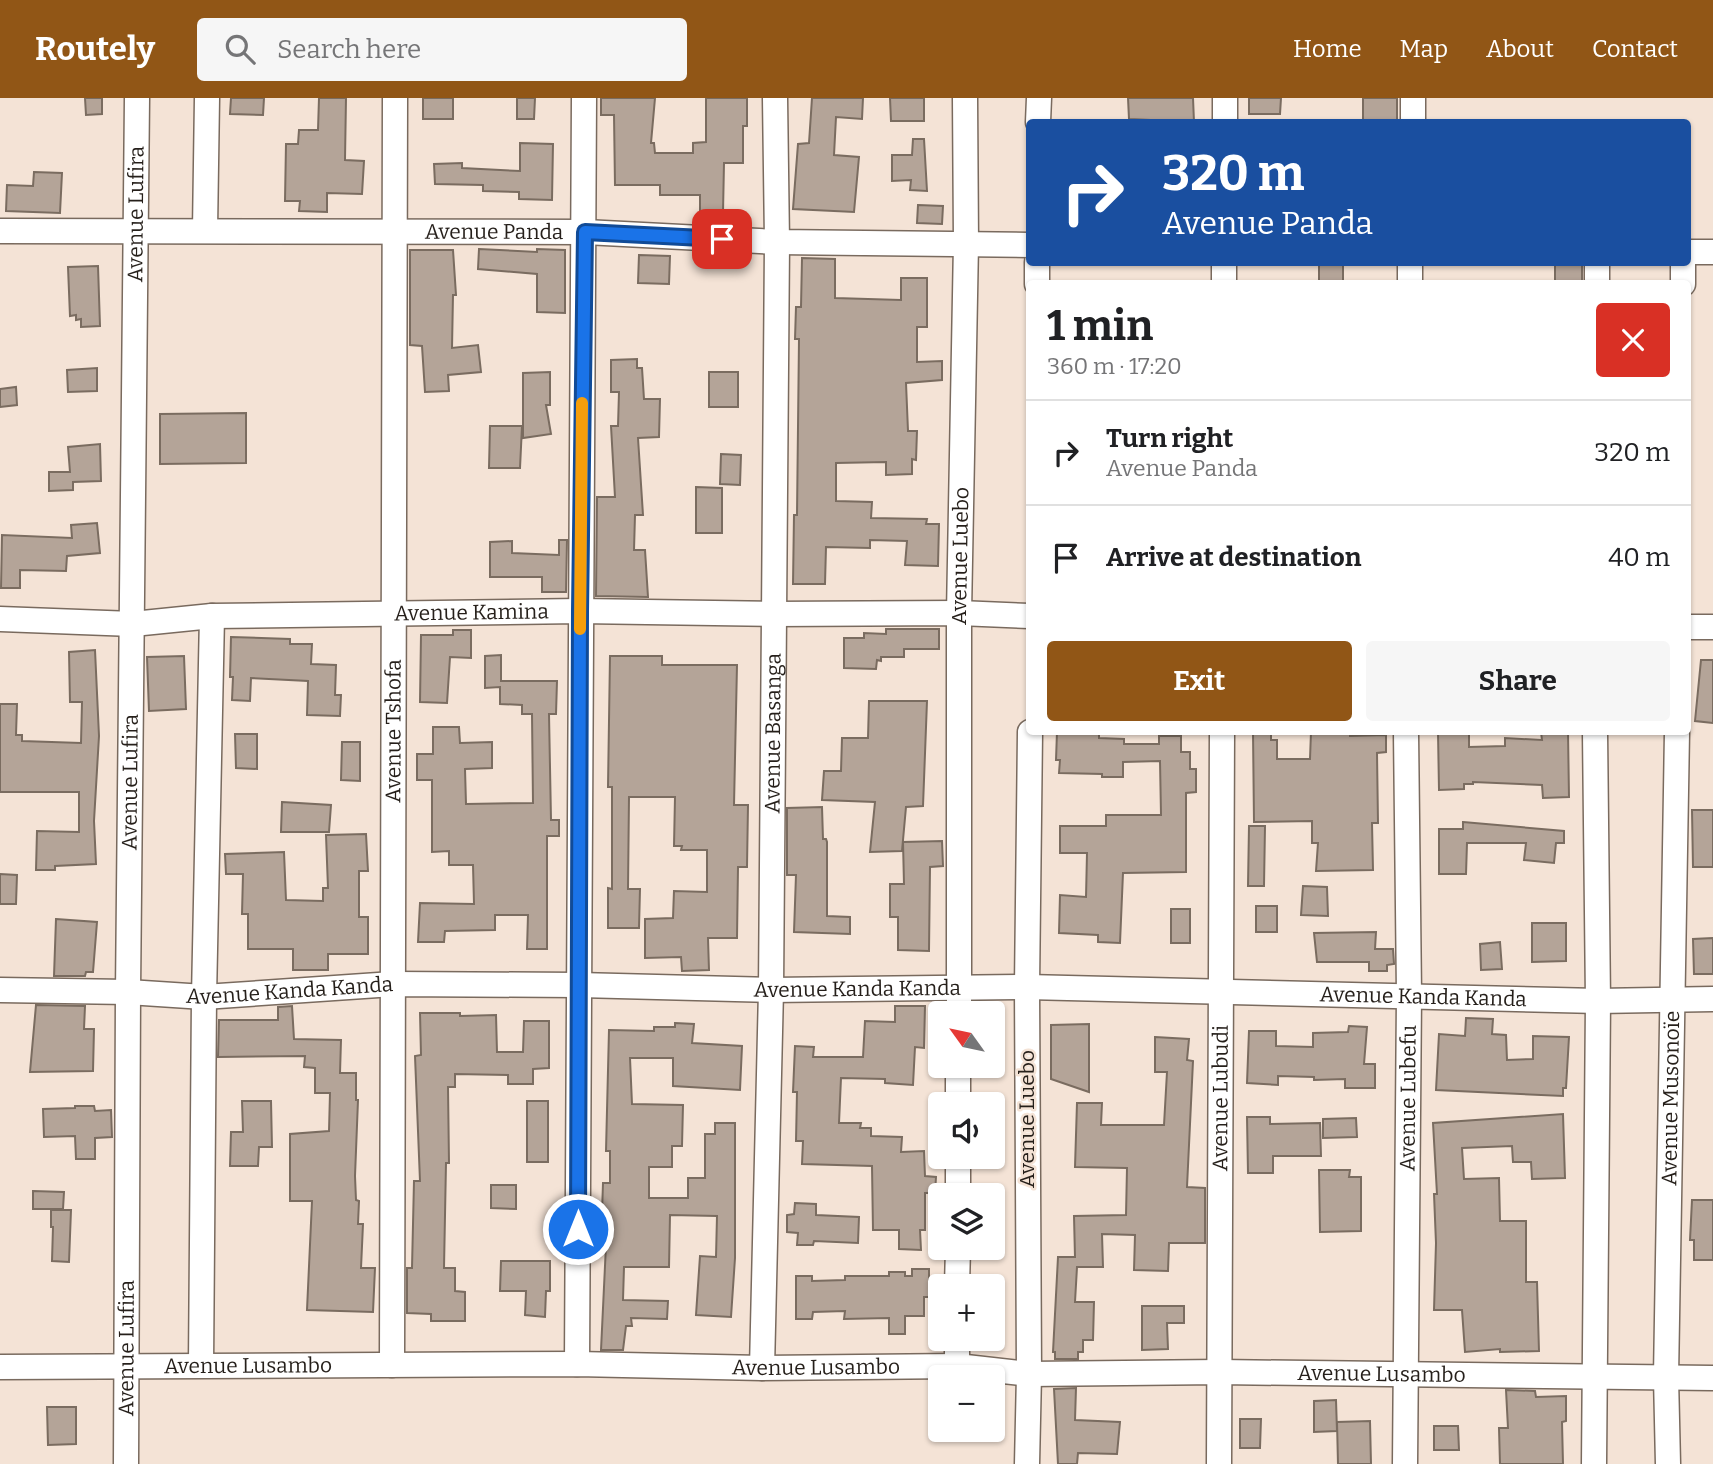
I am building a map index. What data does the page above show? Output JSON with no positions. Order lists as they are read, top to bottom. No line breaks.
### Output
{"streets":{"street":["Avenue Lufira","Avenue Panda","Avenue Luebo","Avenue Kamina","Avenue Tshofa","Avenue Basanga","Avenue Kanda Kanda","Avenue Lubudi","Avenue Lubefu","Avenue Musonoïe","Avenue Lusambo"]},"crossings":[["Avenue Lufira","Avenue Panda"],["Avenue Lufira","Avenue Kamina"],["Avenue Lufira","Avenue Kanda Kanda"],["Avenue Lufira","Avenue Lusambo"],["Avenue Panda","Avenue Luebo"],["Avenue Panda","Avenue Tshofa"],["Avenue Panda","Avenue Basanga"],["Avenue Luebo","Avenue Kamina"],["Avenue Luebo","Avenue Kanda Kanda"],["Avenue Luebo","Avenue Lusambo"],["Avenue Kamina","Avenue Tshofa"],["Avenue Kamina","Avenue Basanga"],["Avenue Tshofa","Avenue Kanda Kanda"],["Avenue Tshofa","Avenue Lusambo"],["Avenue Basanga","Avenue Kanda Kanda"],["Avenue Basanga","Avenue Lusambo"],["Avenue Kanda Kanda","Avenue Lubudi"],["Avenue Kanda Kanda","Avenue Lubefu"],["Avenue Kanda Kanda","Avenue Musonoïe"],["Avenue Lubudi","Avenue Lusambo"],["Avenue Lubefu","Avenue Lusambo"],["Avenue Musonoïe","Avenue Lusambo"]],"north":"top left","page":{"header":"Routely","search":"Search here","nav":["Home","Map","About","Contact"],"turn":["320 m","Avenue Panda"],"heading":["1 min","360 m · 17:20"],"list":[{"name":"Turn right","note":"Avenue Panda","value":"320 m"},{"name":"Arrive at destination","value":"40 m"}],"buttons":["Exit","Share"],"map_buttons":["+","−"]}}
